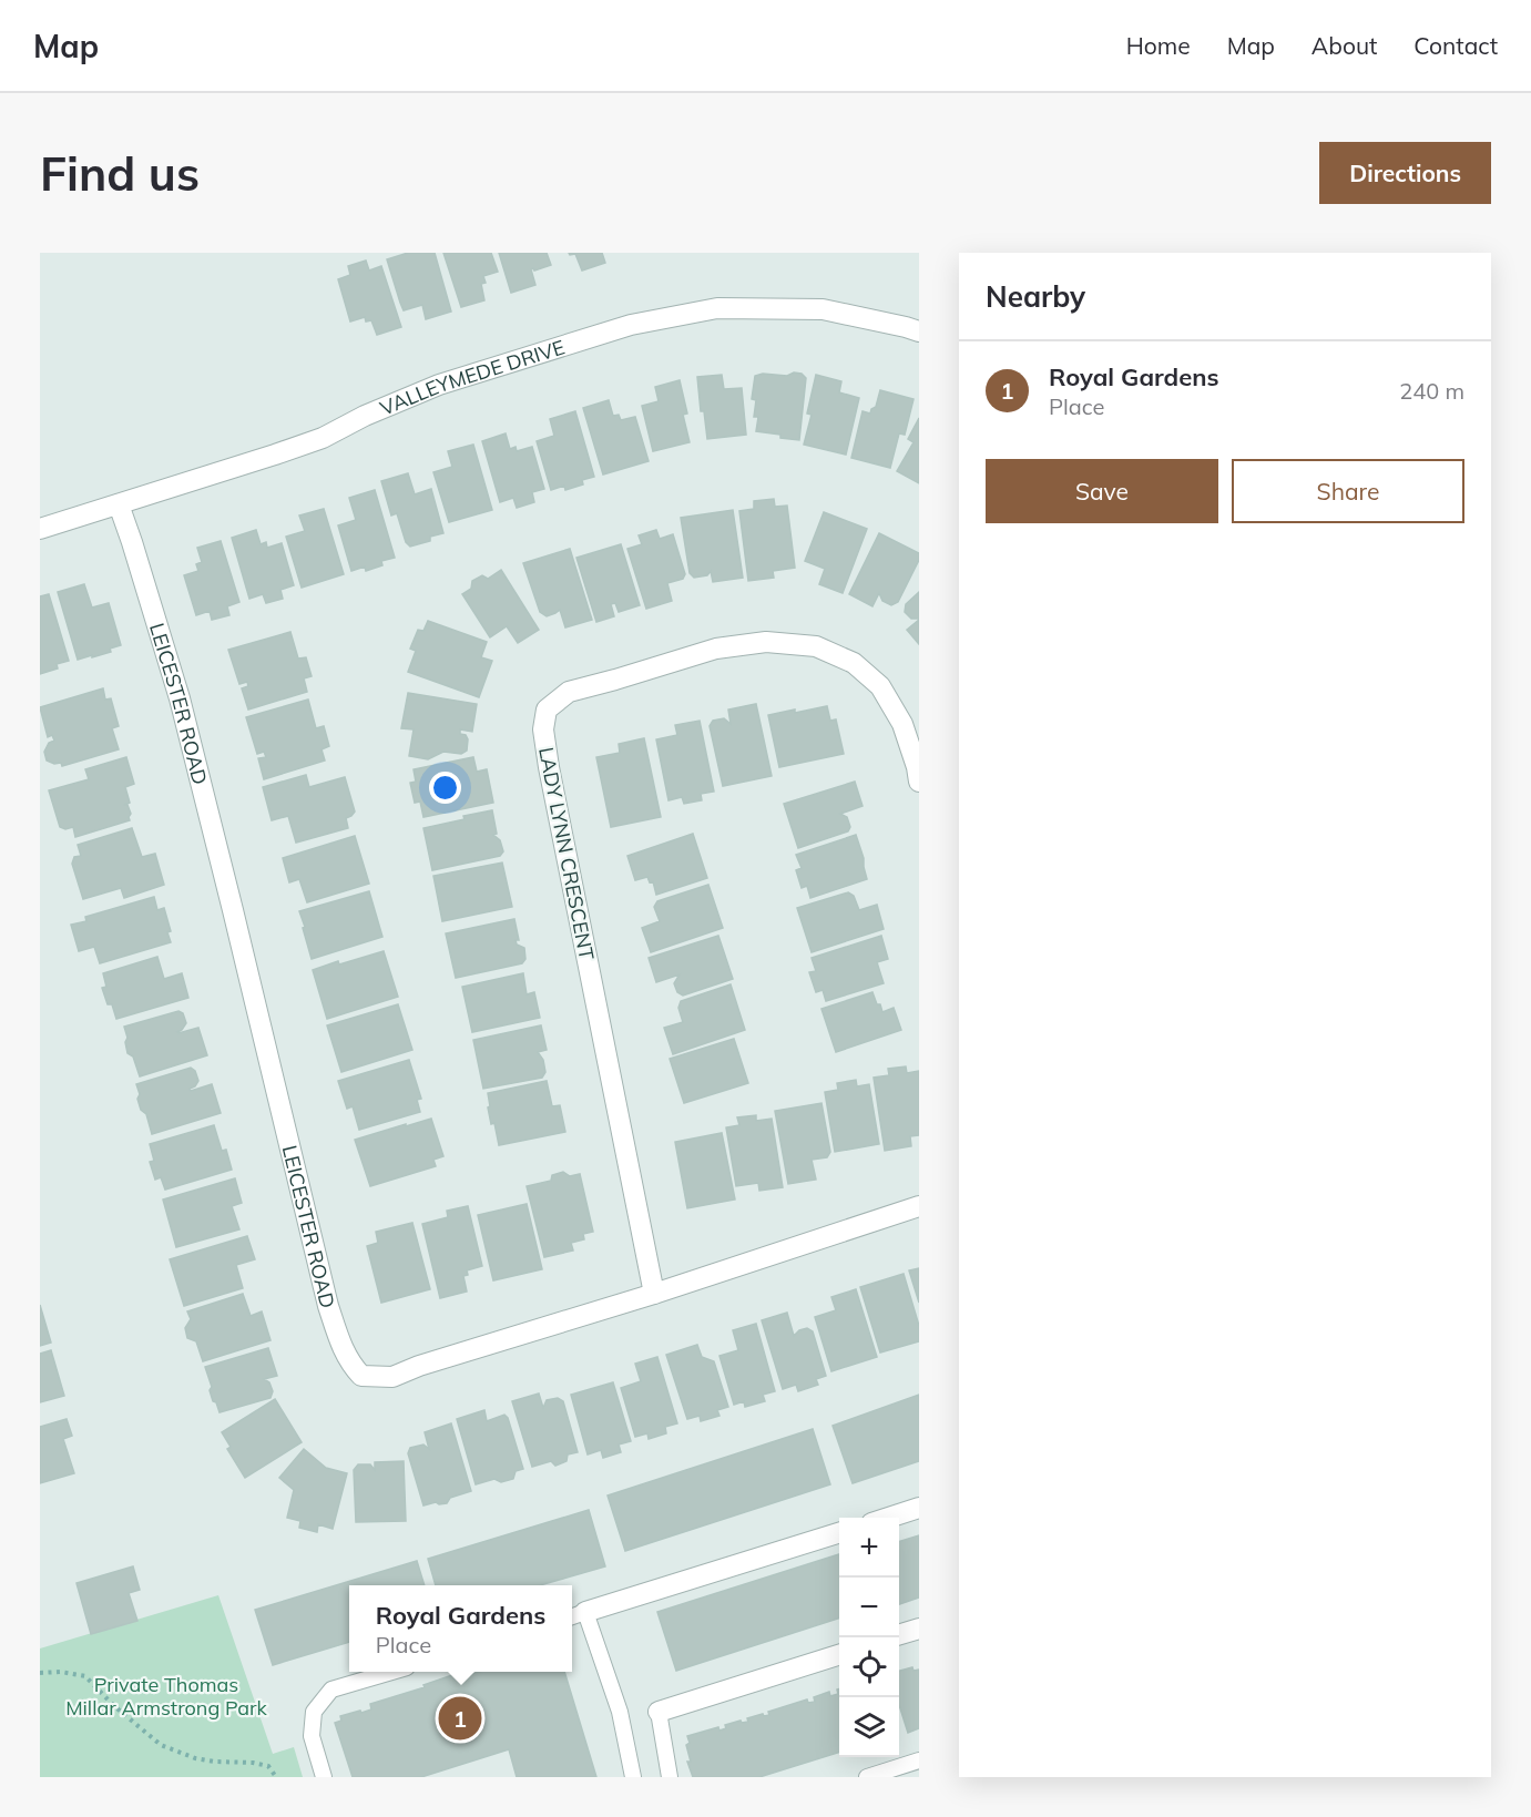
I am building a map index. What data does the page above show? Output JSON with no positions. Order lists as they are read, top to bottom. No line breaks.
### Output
{"streets":{"street":["VALLEYMEDE DRIVE","LEICESTER ROAD","LADY LYNN CRESCENT"]},"crossings":[["VALLEYMEDE DRIVE","LEICESTER ROAD"],["LEICESTER ROAD","LADY LYNN CRESCENT"]],"parks":["Private Thomas Millar Armstrong Park"],"page":{"header":"Map","nav":["Home","Map","About","Contact"],"buttons":["Directions",["Save","Share"]],"title":"Find us","heading":"Nearby","list":[{"mark":"1","name":"Royal Gardens","note":"Place","value":"240 m"}],"map_buttons":["+","−"],"popup":["Royal Gardens","Place"],"pins":"1"}}
